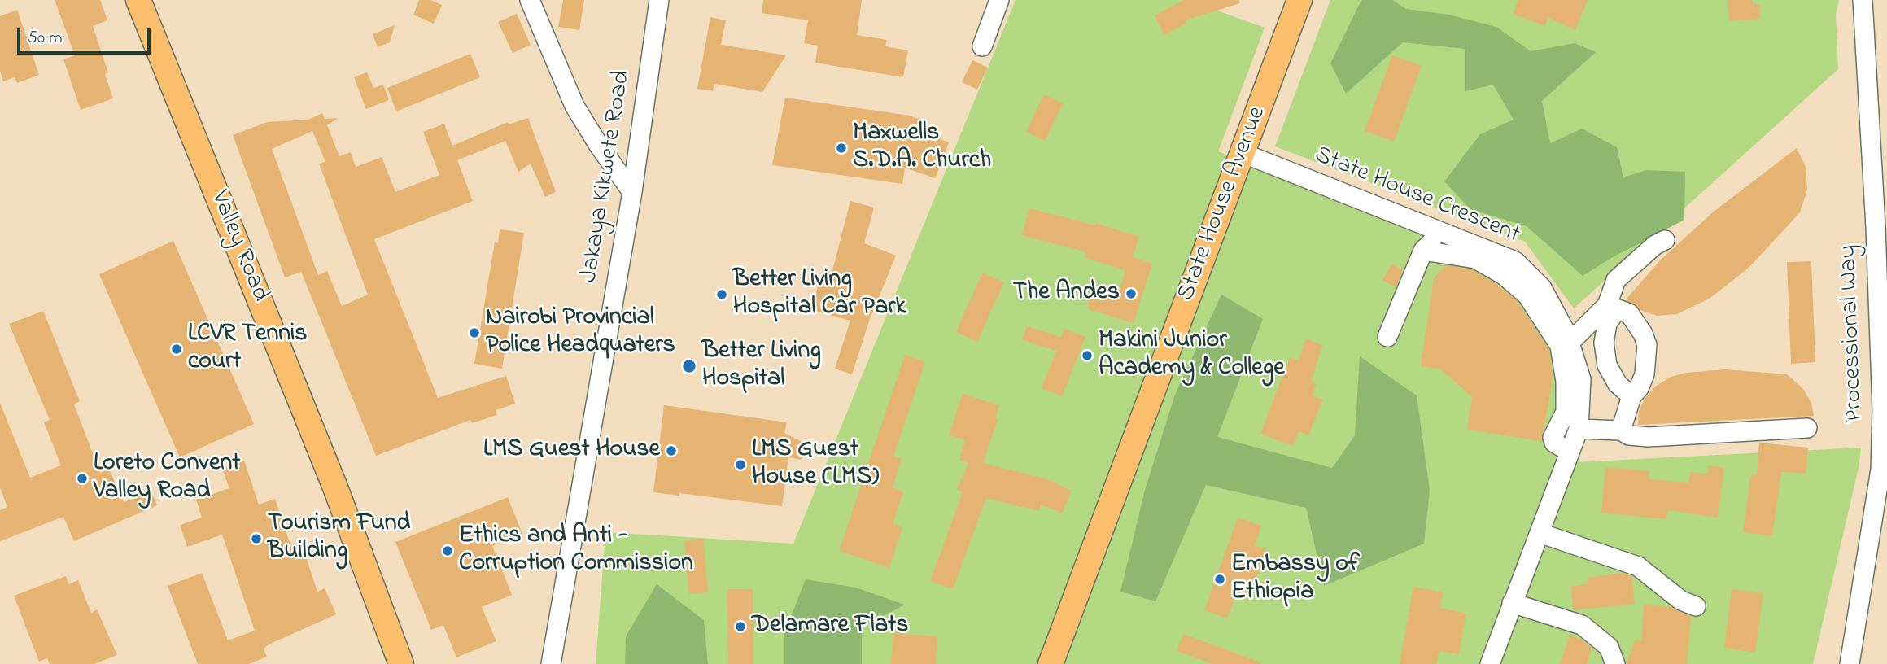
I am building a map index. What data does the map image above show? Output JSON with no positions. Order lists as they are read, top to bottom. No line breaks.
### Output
{"streets":{"main road":["State House Avenue","Valley Road"],"street":["Jakaya Kikwete Road","State House Crescent","Processional Way"]},"crossings":[["State House Crescent","State House Avenue"]],"places":["Maxwells S.D.A. Church","The Andes","Better Living Hospital Car Park","Nairobi Provincial Police Headquaters","LCVR Tennis court","Makini Junior Academy & College","Better Living Hospital","LMS Guest House","LMS Guest House (LMS)","Loreto Convent Valley Road","Tourism Fund Building","Ethics and Anti - Corruption Commission","Embassy of Ethiopia","Delamare Flats"],"scale_bar":"50 m"}
